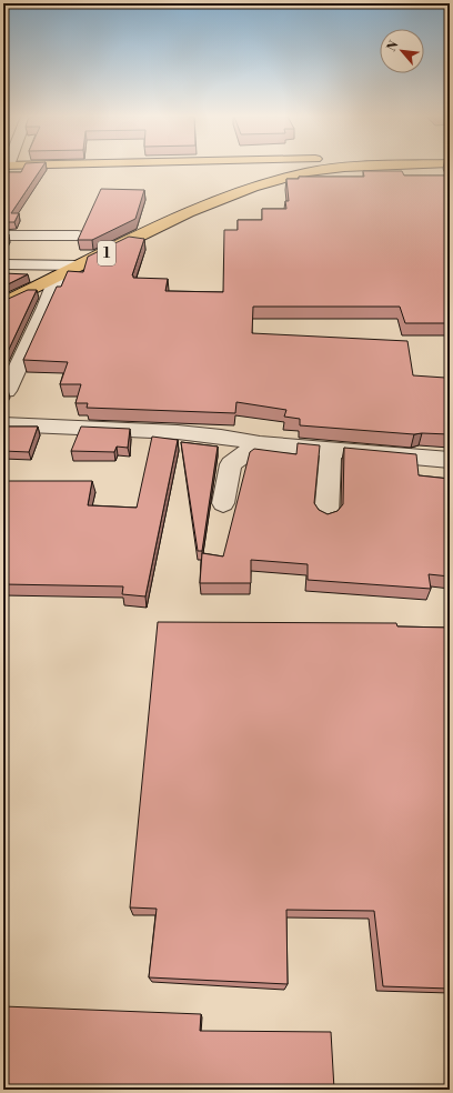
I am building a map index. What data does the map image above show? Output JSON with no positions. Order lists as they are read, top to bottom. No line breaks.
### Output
{"streets":{"highway":["1"]},"north":"top left"}
